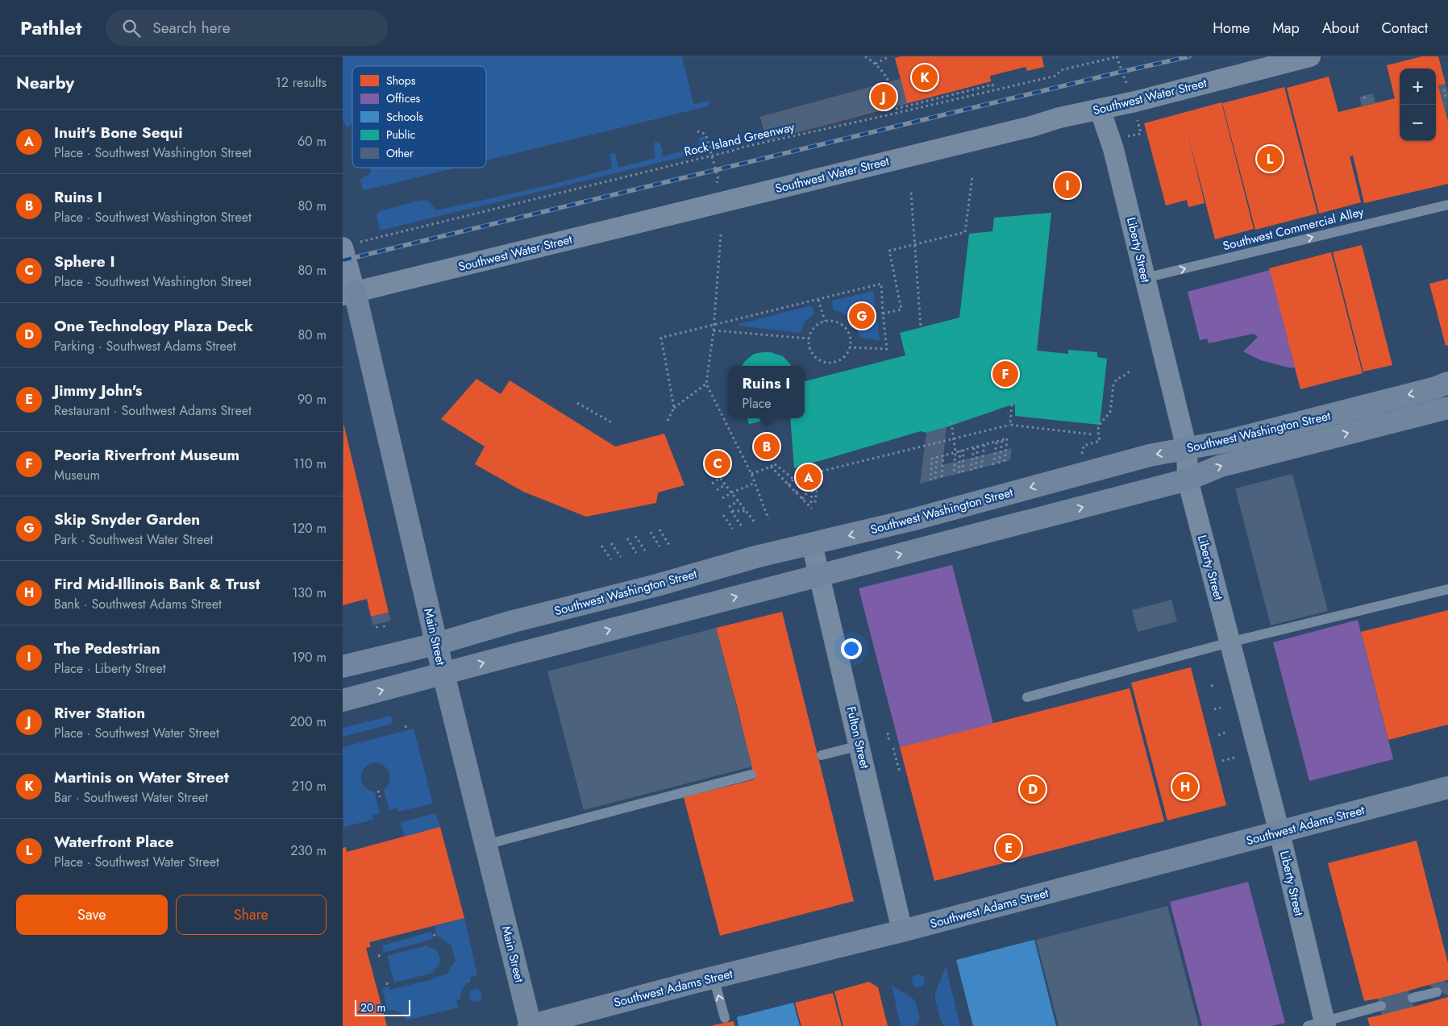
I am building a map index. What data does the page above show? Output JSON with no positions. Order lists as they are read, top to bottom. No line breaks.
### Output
{"streets":{"street":["Southwest Water Street","Liberty Street","Southwest Washington Street","Main Street","Fulton Street","Southwest Adams Street"],"lane":["Southwest Commercial Alley"],"path":["Rock Island Greenway"]},"crossings":[["Southwest Water Street","Liberty Street"],["Southwest Water Street","Main Street"],["Southwest Commercial Alley","Liberty Street"],["Liberty Street","Southwest Washington Street"],["Liberty Street","Southwest Adams Street"],["Southwest Washington Street","Main Street"],["Southwest Washington Street","Fulton Street"],["Main Street","Southwest Adams Street"],["Fulton Street","Southwest Adams Street"]],"one_way":["Southwest Commercial Alley"],"legend":["Shops","Offices","Schools","Public","Other"],"scale_bar":"20 m","page":{"header":"Pathlet","search":"Search here","nav":["Home","Map","About","Contact"],"heading":["Nearby","12 results"],"pins":["K","J","L","I","G","F","B","C","A","H","D","E"],"map_buttons":["+","−"],"list":[{"mark":"A","name":"Inuit's Bone Sequi","note":"Place · Southwest Washington Street","value":"60 m"},{"mark":"B","name":"Ruins I","note":"Place · Southwest Washington Street","value":"80 m"},{"mark":"C","name":"Sphere I","note":"Place · Southwest Washington Street","value":"80 m"},{"mark":"D","name":"One Technology Plaza Deck","note":"Parking · Southwest Adams Street","value":"80 m"},{"mark":"E","name":"Jimmy John's","note":"Restaurant · Southwest Adams Street","value":"90 m"},{"mark":"F","name":"Peoria Riverfront Museum","note":"Museum","value":"110 m"},{"mark":"G","name":"Skip Snyder Garden","note":"Park · Southwest Water Street","value":"120 m"},{"mark":"H","name":"Fird Mid-Illinois Bank & Trust","note":"Bank · Southwest Adams Street","value":"130 m"},{"mark":"I","name":"The Pedestrian","note":"Place · Liberty Street","value":"190 m"},{"mark":"J","name":"River Station","note":"Place · Southwest Water Street","value":"200 m"},{"mark":"K","name":"Martinis on Water Street","note":"Bar · Southwest Water Street","value":"210 m"},{"mark":"L","name":"Waterfront Place","note":"Place · Southwest Water Street","value":"230 m"}],"popup":["Ruins I","Place"],"buttons":["Save","Share"],"scale":"20 m"}}
